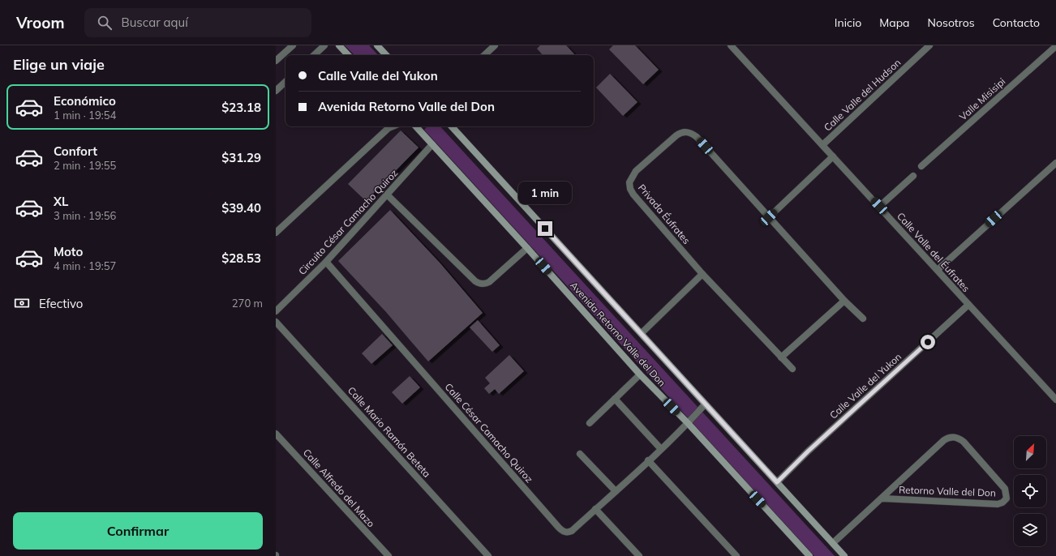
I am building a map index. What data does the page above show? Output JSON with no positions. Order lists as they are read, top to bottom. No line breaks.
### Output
{"streets":{"street":["Calle Valle del Hudson","Valle Misisipi","Privada Éufrates","Circuito César Camacho Quiroz","Calle Valle del Éufrates","Avenida Retorno Valle del Don","Calle Valle del Yukon","Calle Mario Ramón Beteta","Calle César Camacho Quiroz","Calle Alfredo del Mazo","Retorno Valle del Don"]},"crossings":[["Calle Valle del Hudson","Calle Valle del Éufrates"],["Circuito César Camacho Quiroz","Avenida Retorno Valle del Don"],["Circuito César Camacho Quiroz","Calle César Camacho Quiroz"],["Calle Valle del Éufrates","Calle Valle del Yukon"],["Avenida Retorno Valle del Don","Calle Valle del Yukon"],["Avenida Retorno Valle del Don","Calle César Camacho Quiroz"],["Avenida Retorno Valle del Don","Retorno Valle del Don"]],"north":"top right","page":{"header":"Vroom","search":"Buscar aquí","nav":["Inicio","Mapa","Nosotros","Contacto"],"heading":"Elige un viaje","banner":["Calle Valle del Yukon","Avenida Retorno Valle del Don"],"list":[{"name":"Económico","note":"1 min · 19:54","value":"$23.18"},{"name":"Confort","note":"2 min · 19:55","value":"$31.29"},{"name":"XL","note":"3 min · 19:56","value":"$39.40"},{"name":"Moto","note":"4 min · 19:57","value":"$28.53"}],"bubble":"1 min","pay":["Efectivo","270 m"],"buttons":"Confirmar"}}
